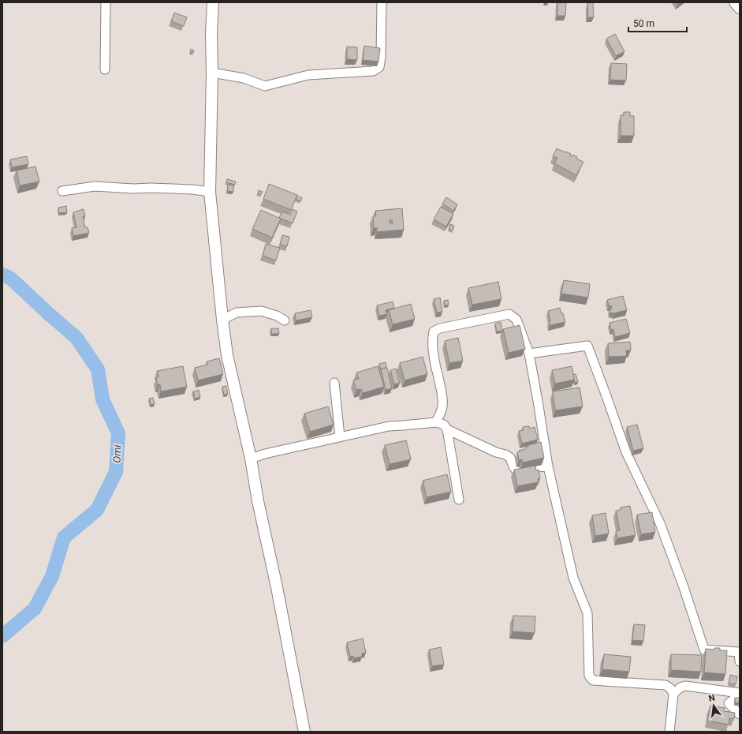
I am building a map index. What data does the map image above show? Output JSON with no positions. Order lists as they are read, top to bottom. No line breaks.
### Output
{"water":["Omi"],"scale_bar":"50 m","north":"top"}
